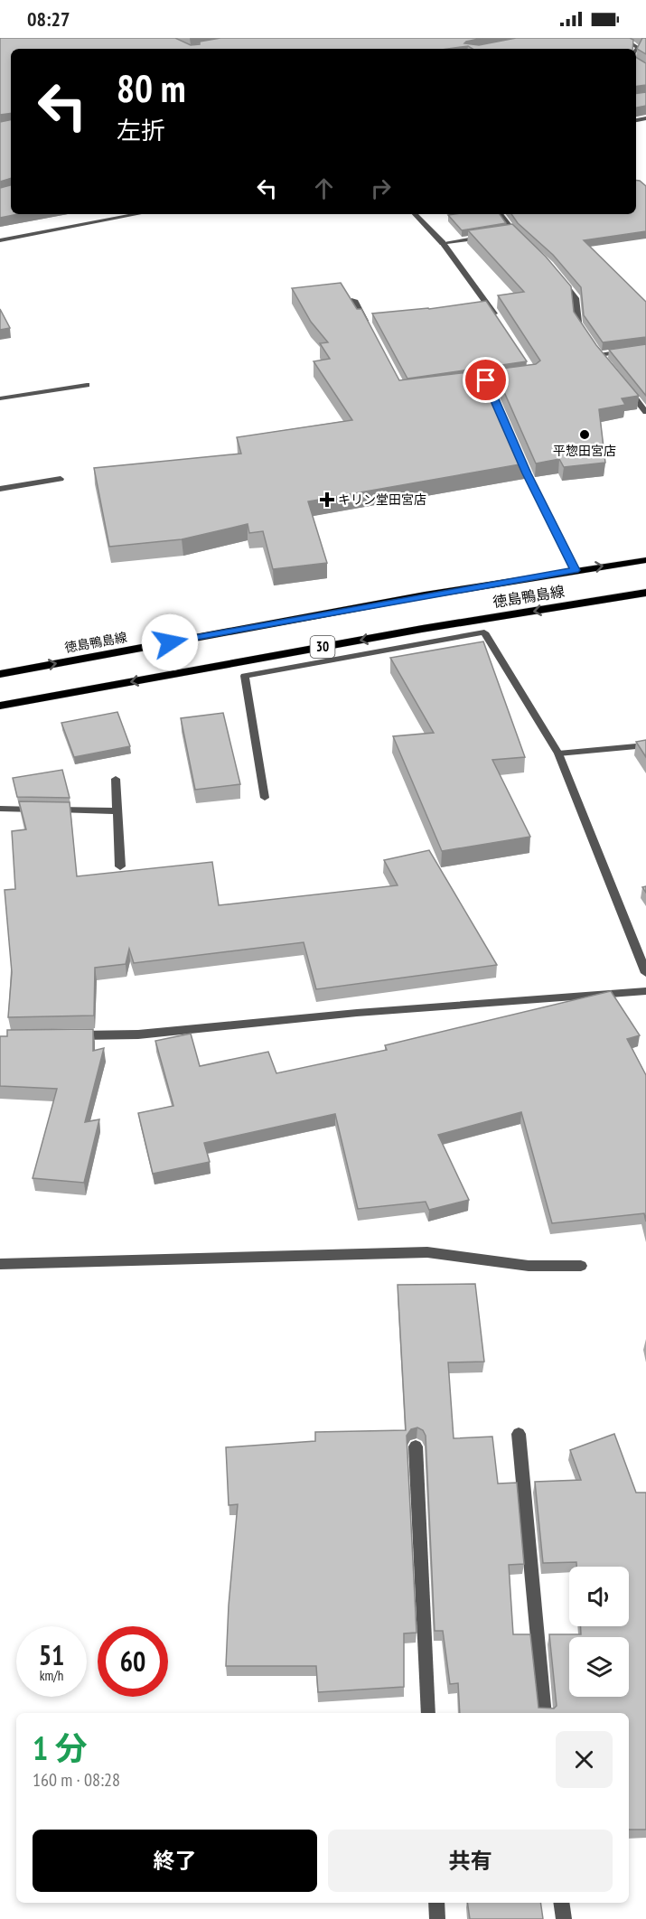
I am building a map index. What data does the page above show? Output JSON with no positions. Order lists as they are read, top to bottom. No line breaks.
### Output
{"streets":{"main road":["徳島鴨島線","30"]},"places":{"other":["平惣田宮店"],"health":["キリン堂田宮店"]},"page":{"status":"08:27","turn":["80 m","左折"],"speed":"51 km/h","limit":"60","heading":["1 分","160 m · 08:28"],"buttons":["終了","共有"]}}
